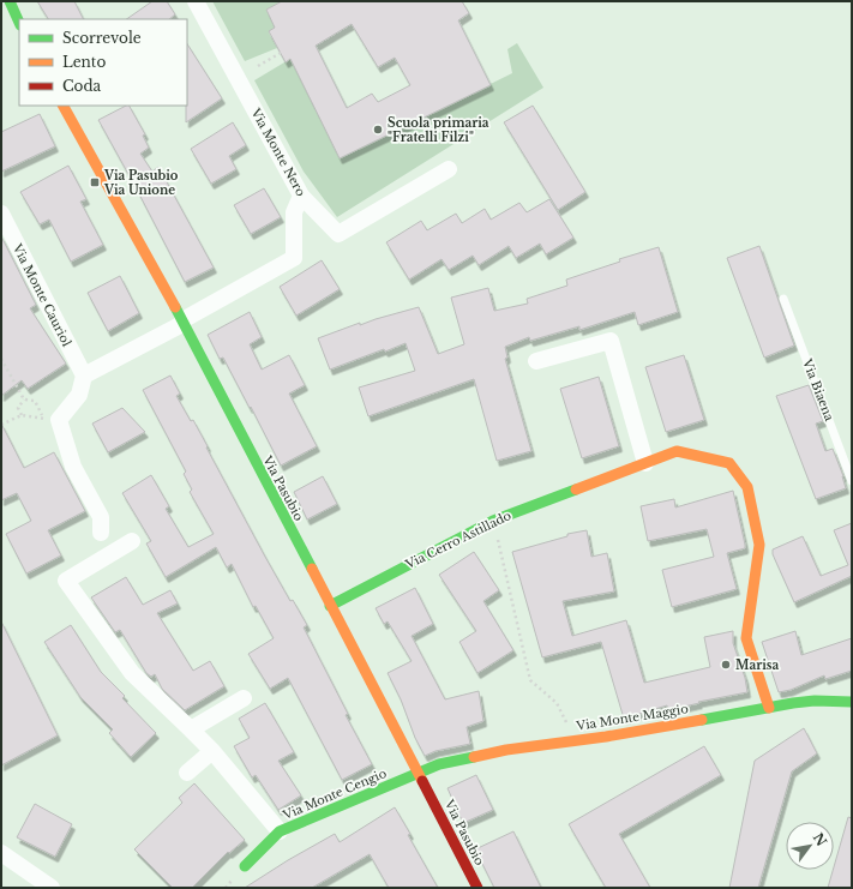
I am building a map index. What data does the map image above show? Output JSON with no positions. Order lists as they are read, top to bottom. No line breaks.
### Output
{"streets":{"street":["Via Monte Nero","Via Monte Cauriol","Via Pasubio","Via Cerro Astillado","Via Monte Maggio","Via Monte Cengio"],"lane":["Via Biaena"]},"crossings":[["Via Pasubio","Via Cerro Astillado"],["Via Pasubio","Via Monte Maggio"],["Via Pasubio","Via Monte Cengio"],["Via Cerro Astillado","Via Monte Maggio"],["Via Monte Maggio","Via Monte Cengio"]],"places":{"other":["Scuola primaria \"Fratelli Filzi\"","Marisa"],"transit":["Via Pasubio Via Unione"]},"legend":["Scorrevole","Lento","Coda"],"north":"top right"}
